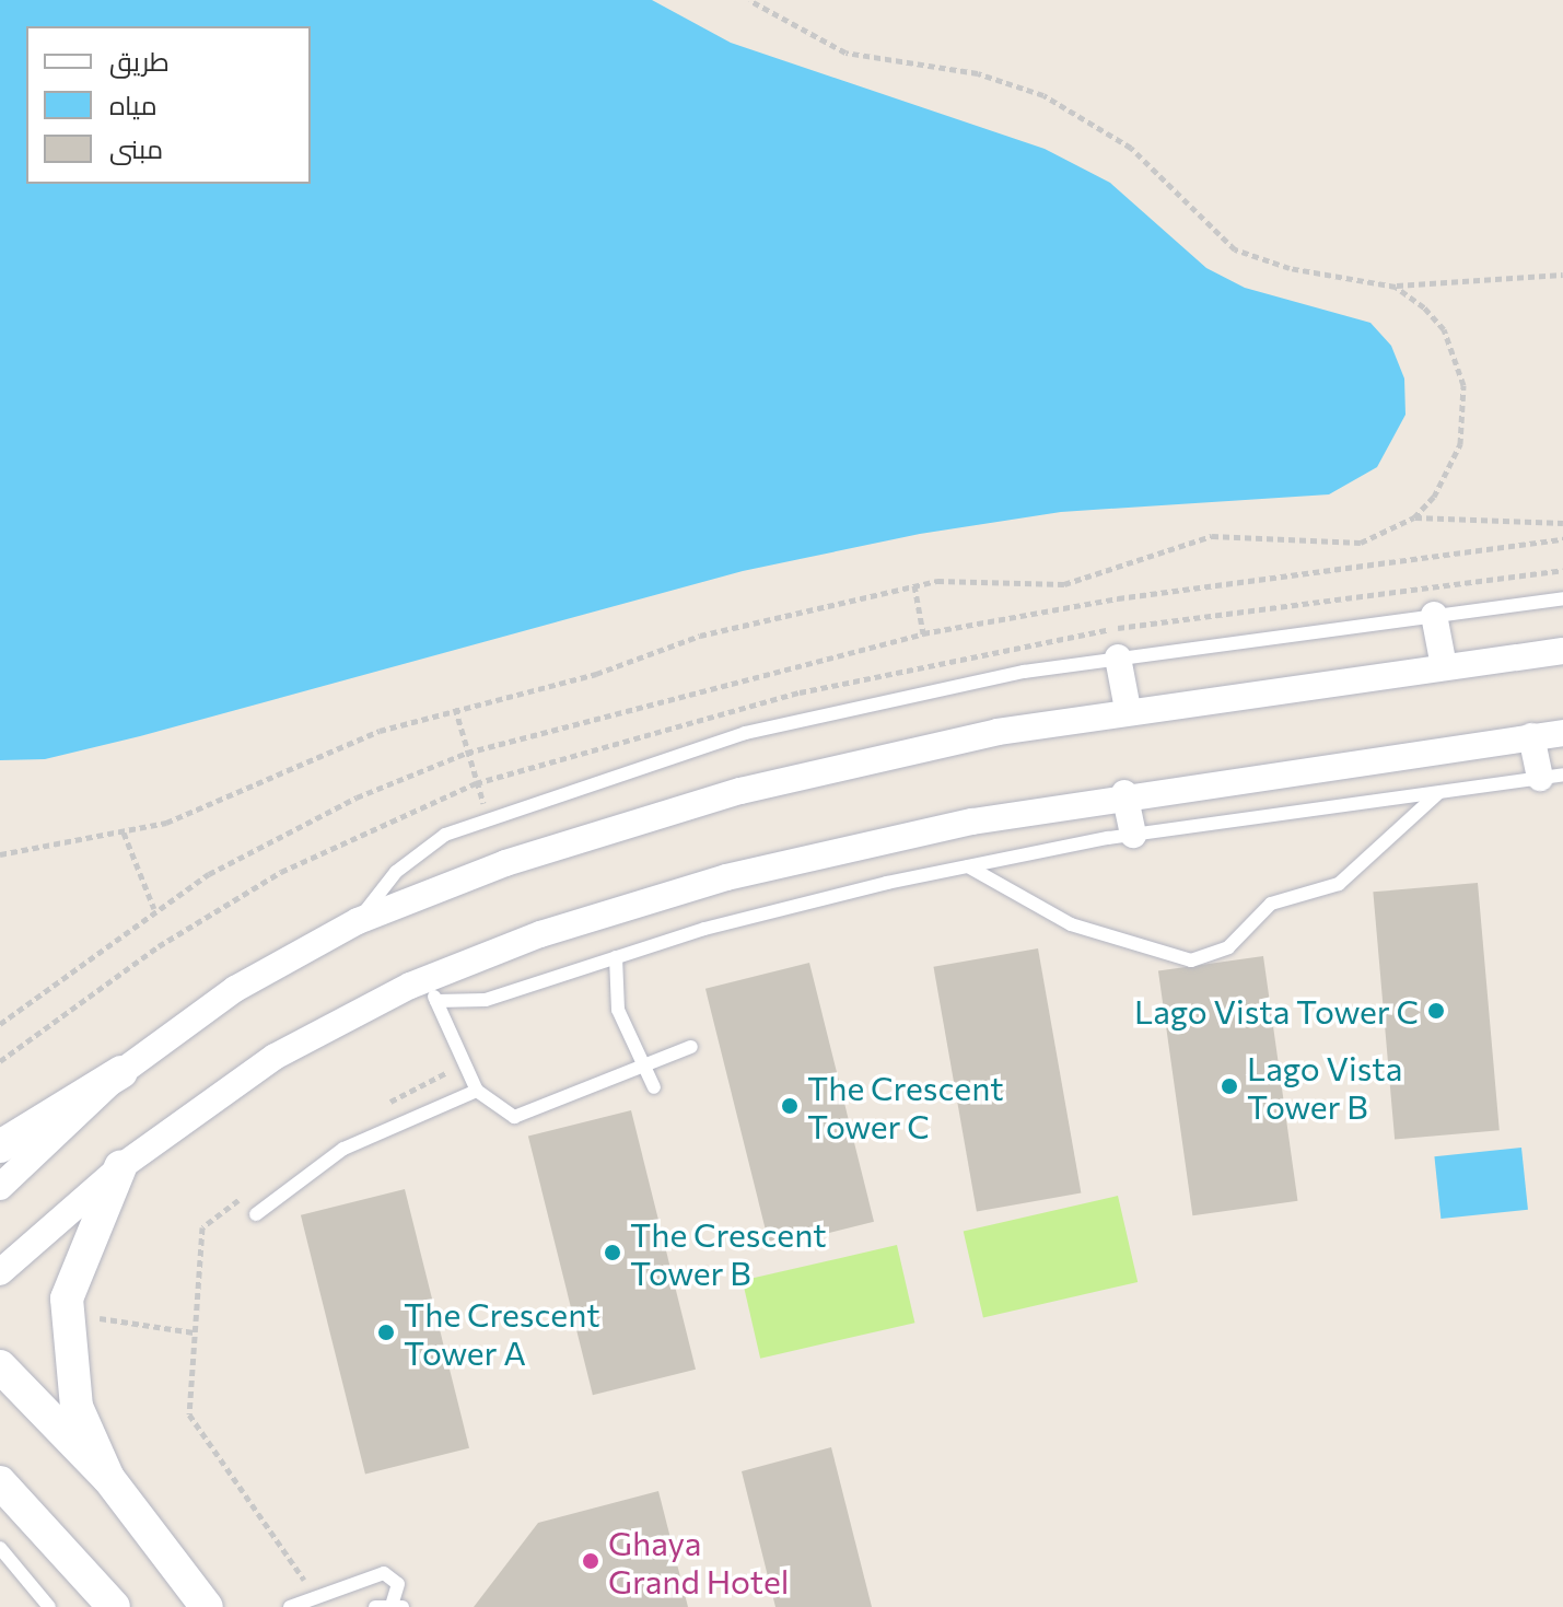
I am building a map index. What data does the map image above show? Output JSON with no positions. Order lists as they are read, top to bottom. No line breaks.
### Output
{"places":["Lago Vista Tower C","Lago Vista Tower B","The Crescent Tower C","The Crescent Tower B","The Crescent Tower A","Ghaya Grand Hotel"],"legend":["طريق","مياه","مبنى"]}
